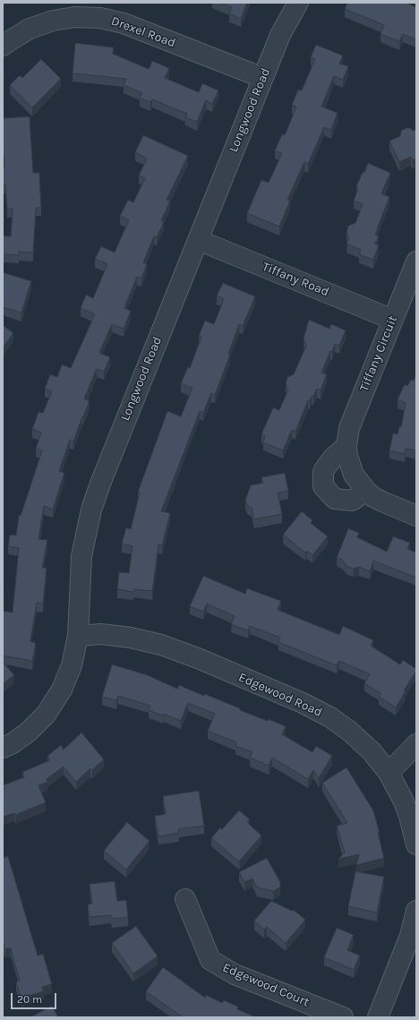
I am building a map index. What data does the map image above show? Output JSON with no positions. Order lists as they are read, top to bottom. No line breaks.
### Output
{"streets":{"street":["Drexel Road","Longwood Road","Tiffany Road","Tiffany Circuit","Edgewood Road","Edgewood Court"]},"crossings":[["Drexel Road","Longwood Road"],["Longwood Road","Tiffany Road"],["Longwood Road","Edgewood Road"],["Tiffany Road","Tiffany Circuit"]],"scale_bar":"20 m"}
